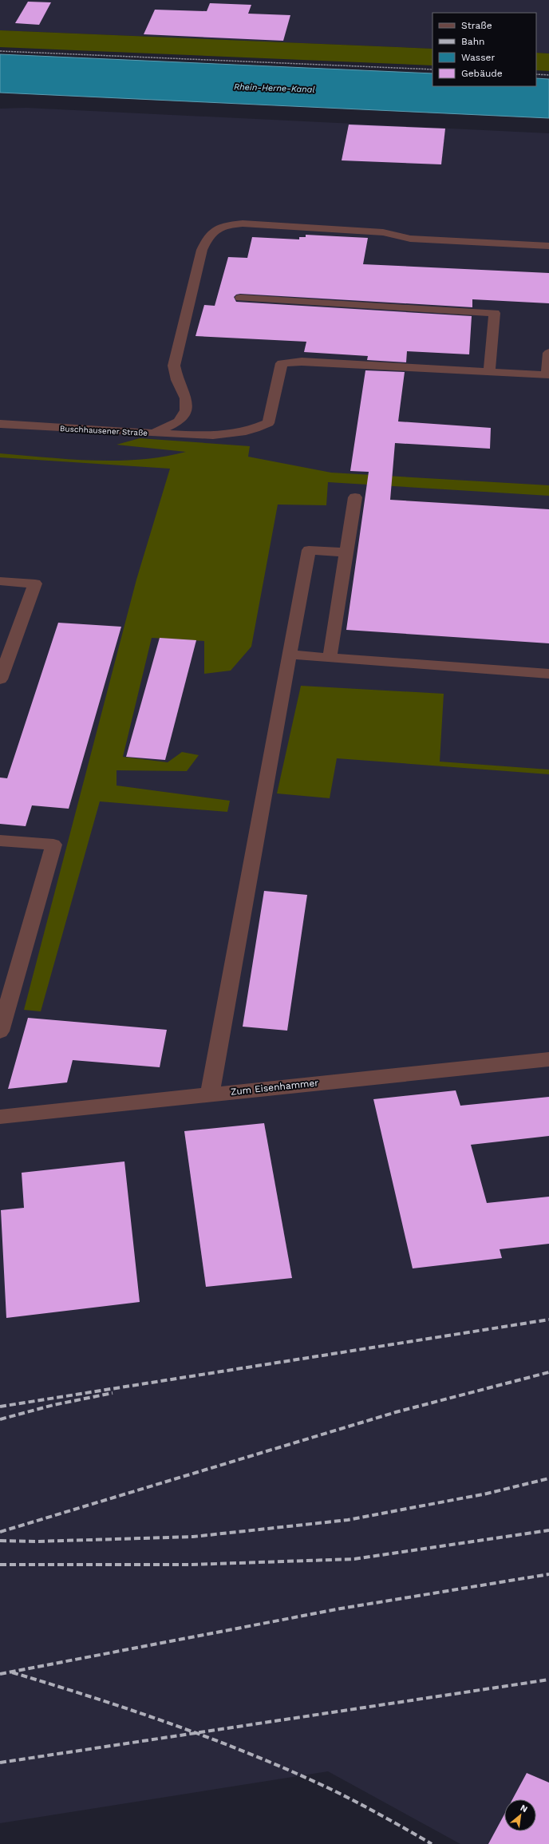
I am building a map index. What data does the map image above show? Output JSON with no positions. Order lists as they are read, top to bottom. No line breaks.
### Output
{"streets":{"street":["Buschhausener Straße","Zum Eisenhammer"]},"water":["Rhein-Herne-Kanal"],"legend":["Straße","Bahn","Wasser","Gebäude"],"north":"top right"}
